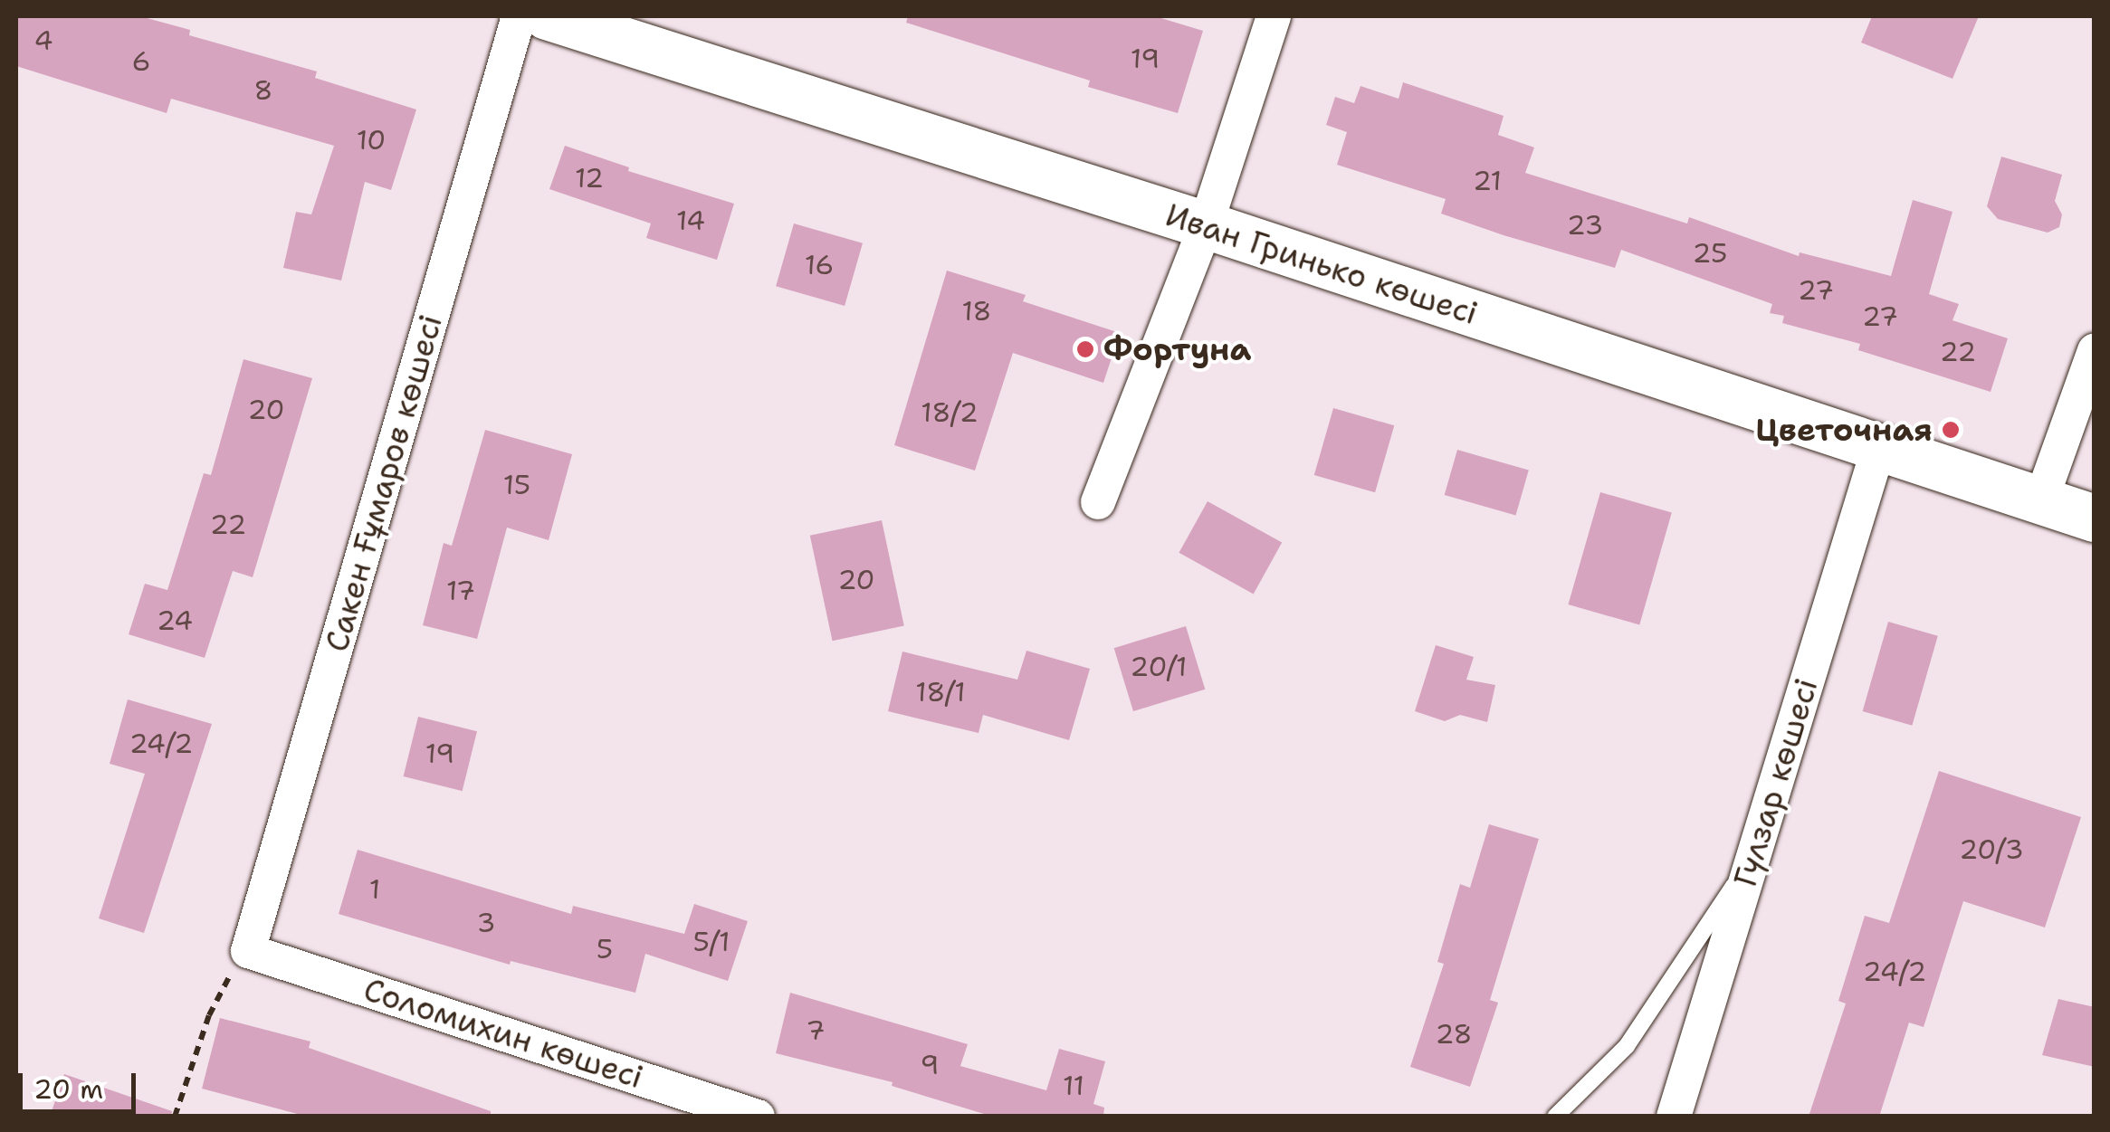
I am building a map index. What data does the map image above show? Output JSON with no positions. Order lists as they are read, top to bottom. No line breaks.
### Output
{"streets":{"street":["Иван Гринько көшесі","Сакен Ғұмаров көшесі","Гүлзар көшесі","Соломихин көшесі"]},"crossings":[["Иван Гринько көшесі","Гүлзар көшесі"],["Сакен Ғұмаров көшесі","Соломихин көшесі"]],"places":["Фортуна","Цветочная"],"house_numbers":["4","19","6","8","10","12","21","14","23","25","16","27","18","27","22","20","18/2","15","22","20","17","24","20/1","18/1","24/2","19","20/3","1","3","5/1","5","24/2","7","28","9","11"],"scale_bar":"20 m"}
